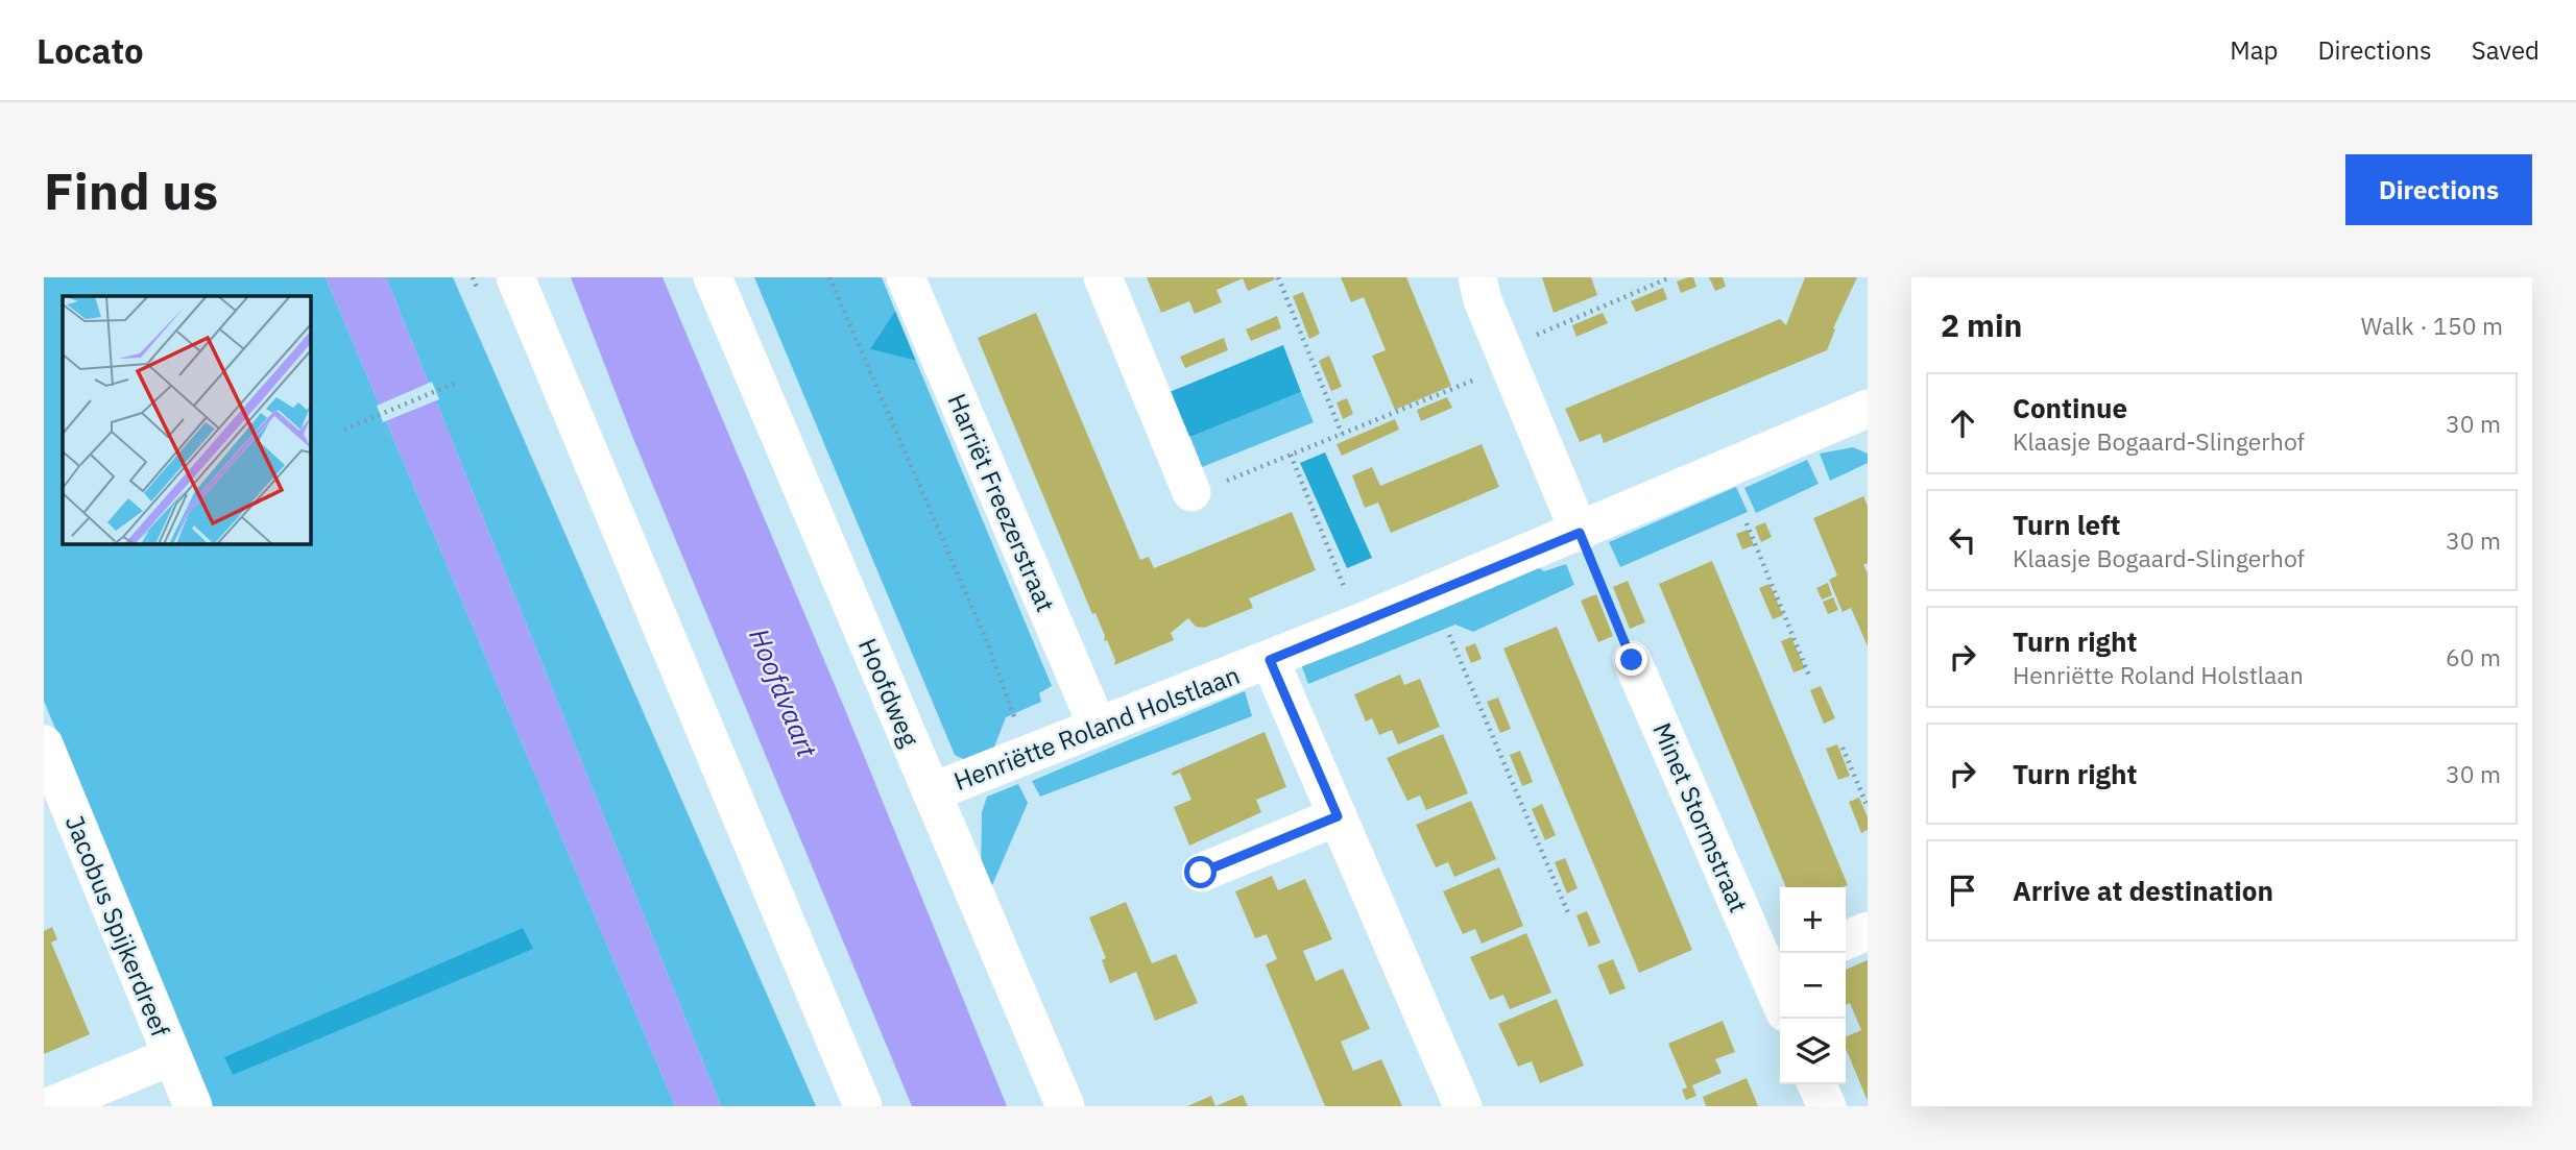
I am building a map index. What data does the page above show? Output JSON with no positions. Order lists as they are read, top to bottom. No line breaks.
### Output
{"streets":{"street":["Harriët Freezerstraat","Hoofdweg","Henriëtte Roland Holstlaan","Minet Stormstraat","Jacobus Spijkerdreef"]},"crossings":[["Harriët Freezerstraat","Henriëtte Roland Holstlaan"],["Hoofdweg","Henriëtte Roland Holstlaan"]],"water":["Hoofdvaart"],"page":{"header":"Locato","nav":["Map","Directions","Saved"],"buttons":"Directions","title":"Find us","heading":["2 min","Walk · 150 m"],"list":[["Continue","Klaasje Bogaard-Slingerhof","30 m"],["Turn left","Klaasje Bogaard-Slingerhof","30 m"],["Turn right","Henriëtte Roland Holstlaan","60 m"],["Turn right","30 m"],"Arrive at destination"],"map_buttons":["+","−"]}}
